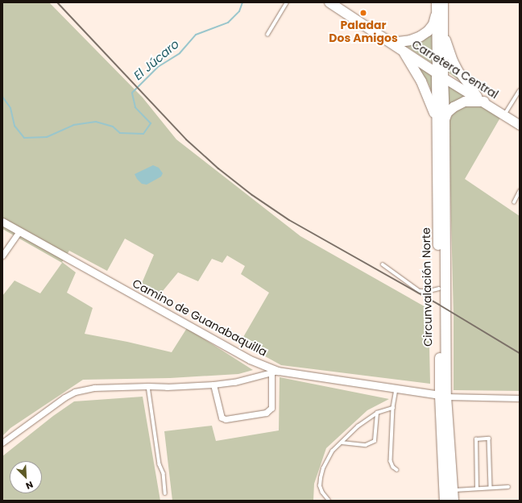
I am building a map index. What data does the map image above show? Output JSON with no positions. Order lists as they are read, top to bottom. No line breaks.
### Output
{"streets":{"highway":["Carretera Central","Circunvalación Norte"],"street":["Camino de Guanabaquilla"]},"crossings":[["Carretera Central","Circunvalación Norte"],["Circunvalación Norte","Camino de Guanabaquilla"]],"water":["El Júcaro"],"places":["Paladar Dos Amigos"],"north":"bottom right"}
